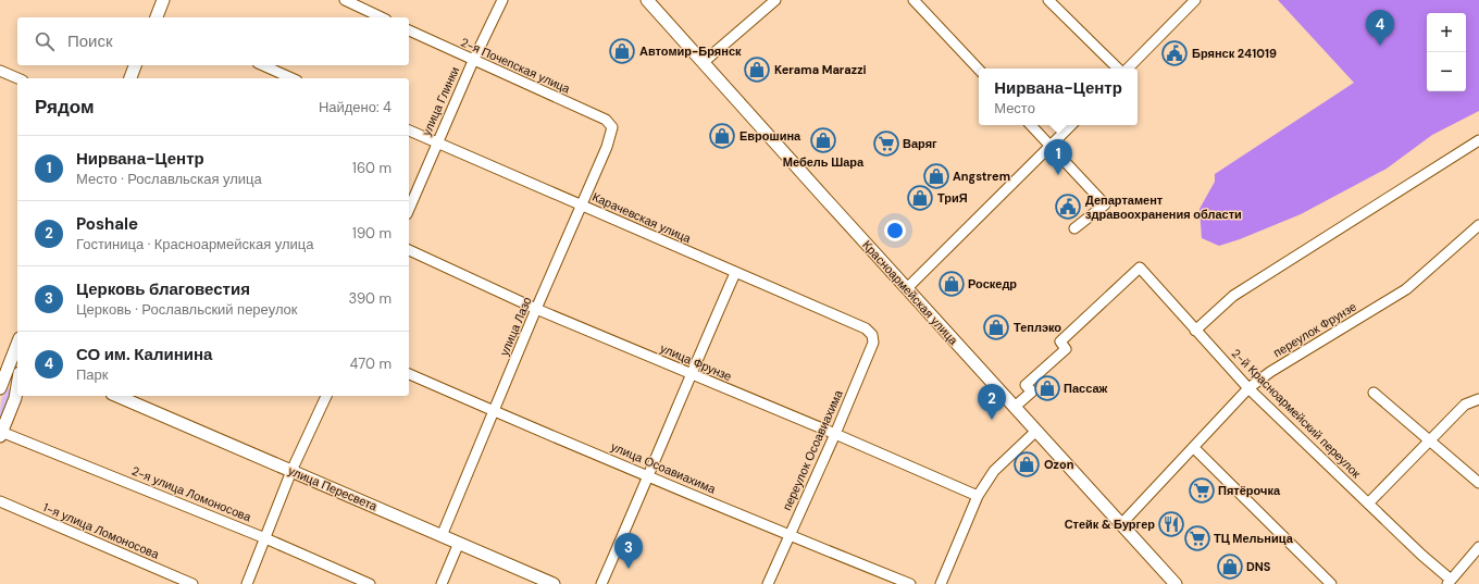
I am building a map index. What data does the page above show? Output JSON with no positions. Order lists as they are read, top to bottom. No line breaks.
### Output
{"streets":{"main road":["Красноармейская улица","улица Пересвета"],"street":["2-я Почепская улица","улица Глинки","Карачевская улица","улица Лазо","переулок Фрунзе","улица Фрунзе","2-й Красноармейский переулок","переулок Осоавиахима","улица Осоавиахима","2-я улица Ломоносова","1-я улица Ломоносова"]},"crossings":[["2-я Почепская улица","улица Глинки"],["2-я Почепская улица","улица Лазо"],["улица Глинки","Карачевская улица"],["Карачевская улица","улица Лазо"],["Карачевская улица","переулок Осоавиахима"],["Красноармейская улица","переулок Фрунзе"],["Красноармейская улица","2-й Красноармейский переулок"],["улица Лазо","улица Фрунзе"],["улица Лазо","улица Осоавиахима"],["улица Лазо","улица Пересвета"],["переулок Фрунзе","2-й Красноармейский переулок"],["улица Фрунзе","переулок Осоавиахима"],["переулок Осоавиахима","улица Осоавиахима"]],"places":{"shop":["Автомир-Брянск","Kerama Marazzi","Еврошина","Мебель Шара","Angstrem","ТриЯ","Роскедр","Теплэко","Пассаж","Ozon","DNS"],"public building":["Брянск 241019","Департамент здравоохранения области"],"supermarket":["Варяг","Пятёрочка","ТЦ Мельница"],"restaurant":["Стейк & Бургер"]},"page":{"pins":["4","1","2","3"],"map_buttons":["+","−"],"search":"Поиск","popup":["Нирвана-Центр","Место"],"heading":["Рядом","Найдено: 4"],"list":[{"mark":"1","name":"Нирвана-Центр","note":"Место · Рославльская улица","value":"160 m"},{"mark":"2","name":"Poshale","note":"Гостиница · Красноармейская улица","value":"190 m"},{"mark":"3","name":"Церковь благовестия","note":"Церковь · Рославльский переулок","value":"390 m"},{"mark":"4","name":"СО им. Калинина","note":"Парк","value":"470 m"}]}}
